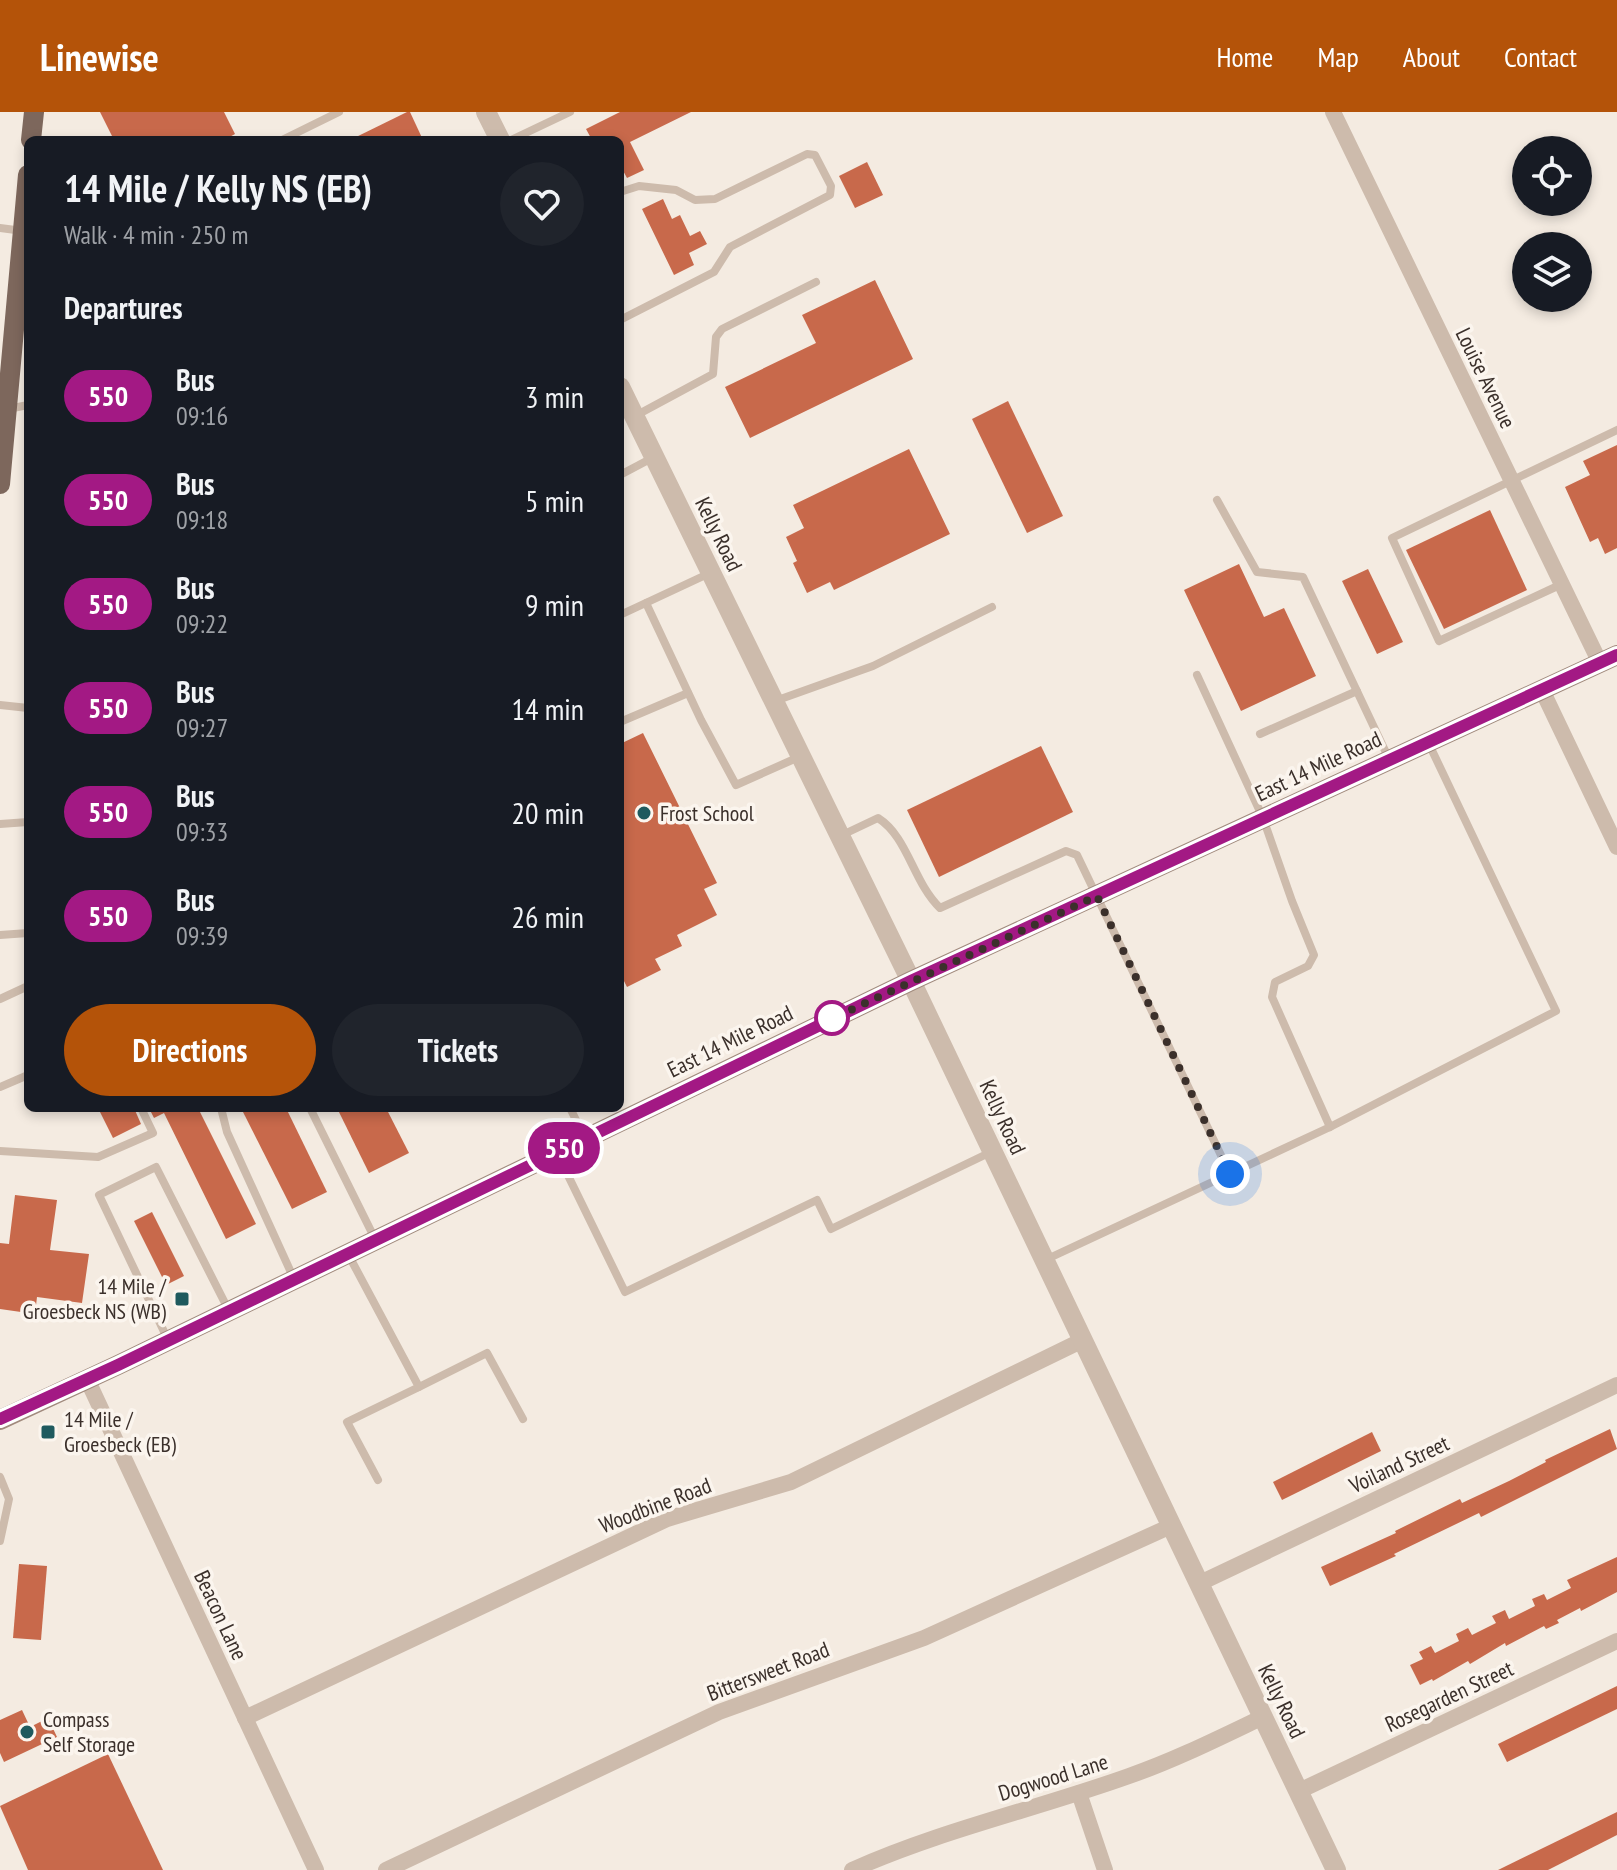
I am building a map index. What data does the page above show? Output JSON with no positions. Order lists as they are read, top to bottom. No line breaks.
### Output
{"streets":{"main road":["East 14 Mile Road"],"street":["Louise Avenue","Kelly Road","Voiland Street","Woodbine Road","Beacon Lane","Bittersweet Road","Rosegarden Street","Dogwood Lane"]},"crossings":[["Louise Avenue","East 14 Mile Road"],["Kelly Road","East 14 Mile Road"],["Kelly Road","Voiland Street"],["Kelly Road","Woodbine Road"],["Kelly Road","Bittersweet Road"],["Kelly Road","Rosegarden Street"],["Kelly Road","Dogwood Lane"],["East 14 Mile Road","Beacon Lane"],["Woodbine Road","Beacon Lane"]],"places":{"other":["Frost School","Compass Self Storage"],"transit":["14 Mile / Groesbeck NS (WB)","14 Mile / Groesbeck (EB)"]},"lines":["bus line 550"],"page":{"header":"Linewise","nav":["Home","Map","About","Contact"],"on_map":"550","heading":[["14 Mile / Kelly NS (EB)","Walk · 4 min · 250 m"],"Departures"],"list":[{"mark":"550","name":"Bus","note":"09:16","value":"3 min"},{"mark":"550","name":"Bus","note":"09:18","value":"5 min"},{"mark":"550","name":"Bus","note":"09:22","value":"9 min"},{"mark":"550","name":"Bus","note":"09:27","value":"14 min"},{"mark":"550","name":"Bus","note":"09:33","value":"20 min"},{"mark":"550","name":"Bus","note":"09:39","value":"26 min"}],"buttons":["Directions","Tickets"]}}
